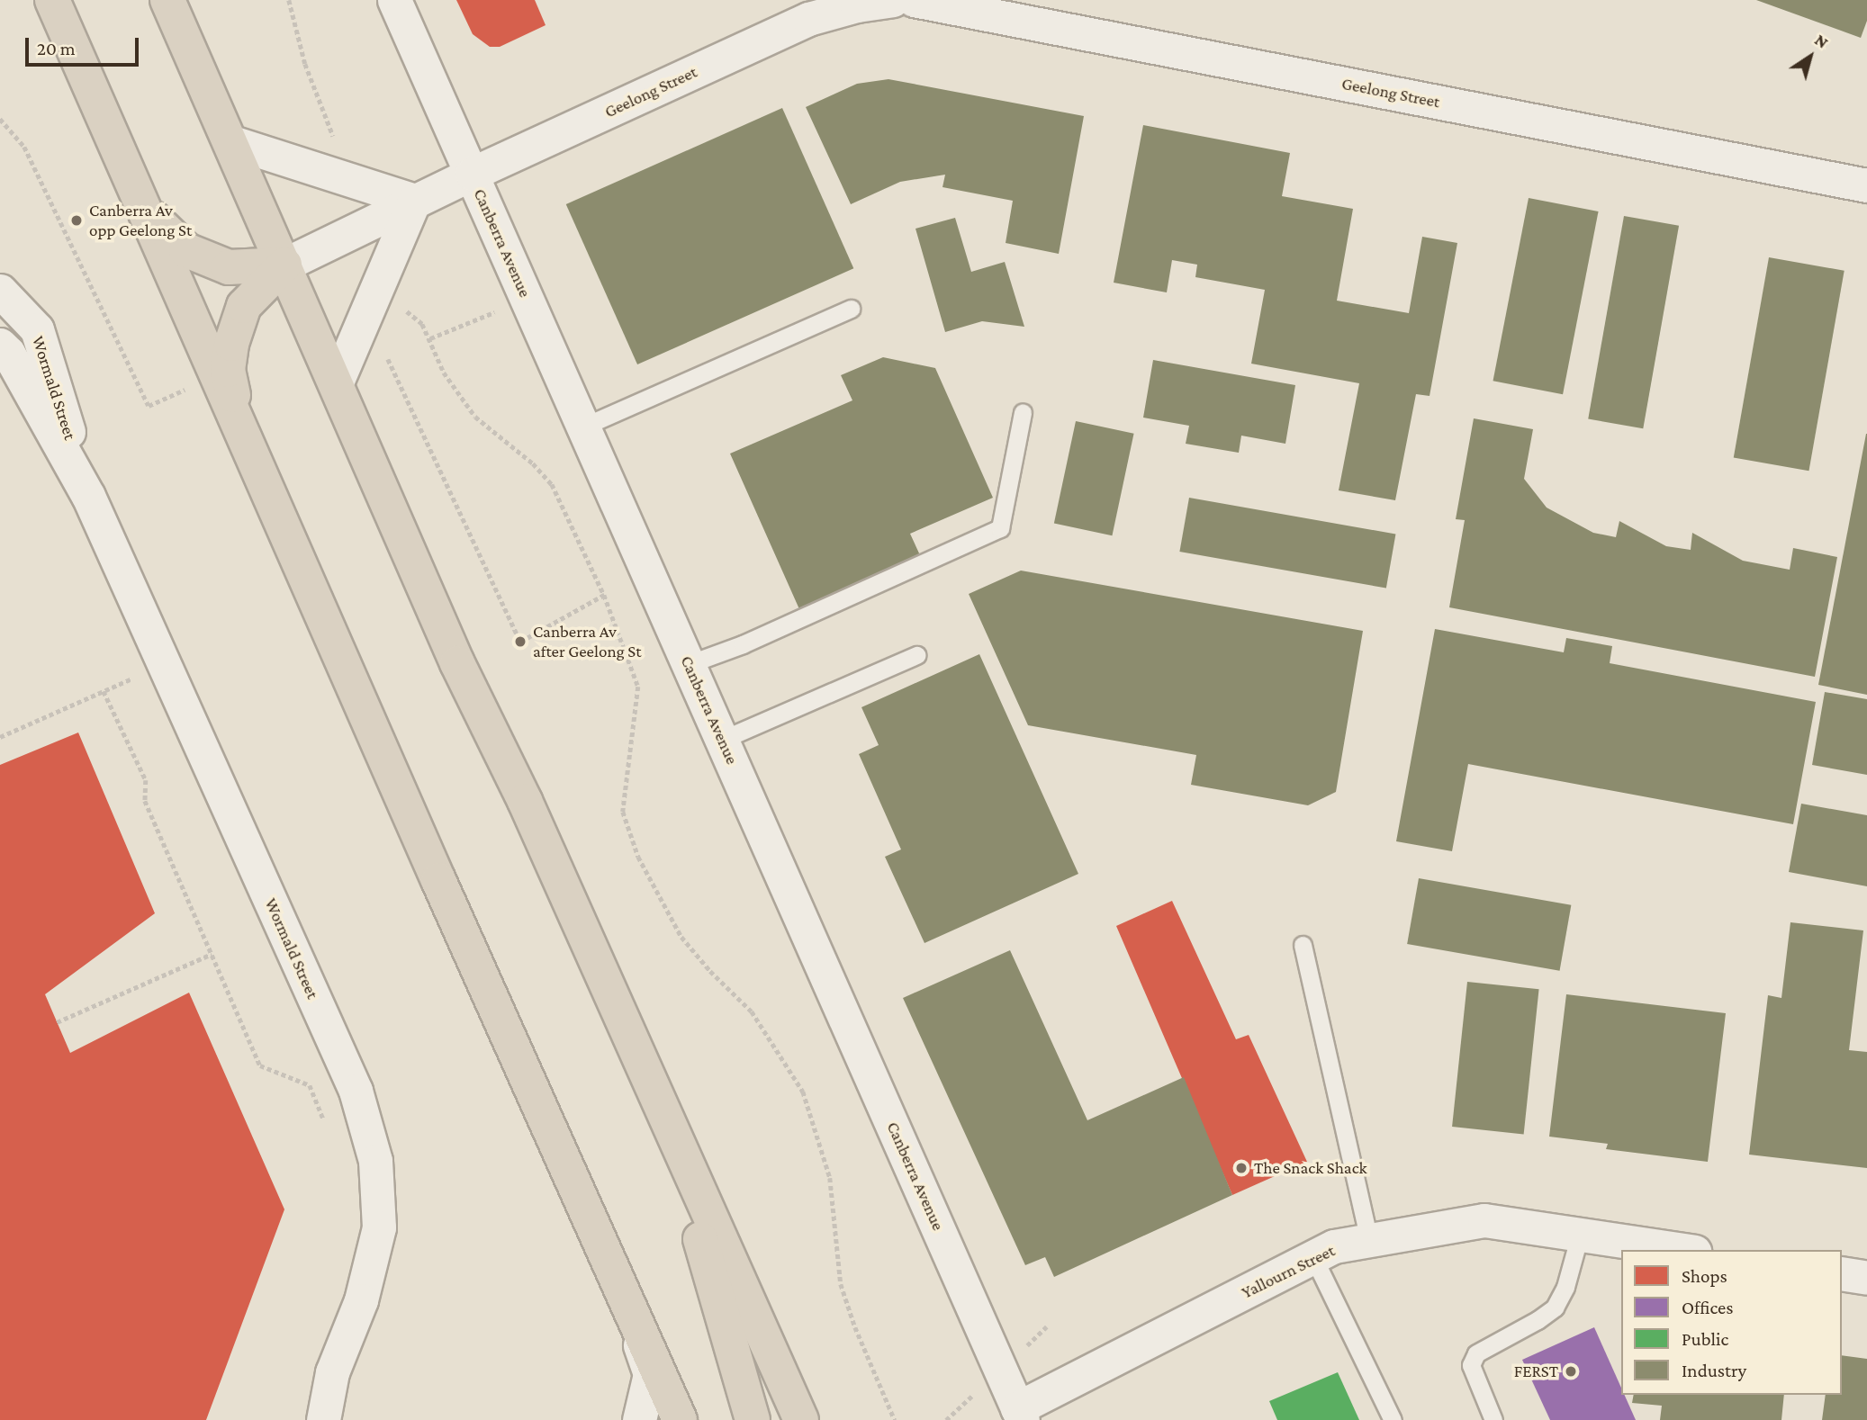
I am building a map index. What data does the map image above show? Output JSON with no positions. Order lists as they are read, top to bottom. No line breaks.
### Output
{"streets":{"street":["Geelong Street","Canberra Avenue","Wormald Street","Yallourn Street"]},"crossings":[["Geelong Street","Canberra Avenue"],["Canberra Avenue","Yallourn Street"]],"places":["Canberra Av opp Geelong St","Canberra Av after Geelong St","The Snack Shack","FERST"],"legend":["Shops","Offices","Public","Industry"],"scale_bar":"20 m","north":"top right"}
